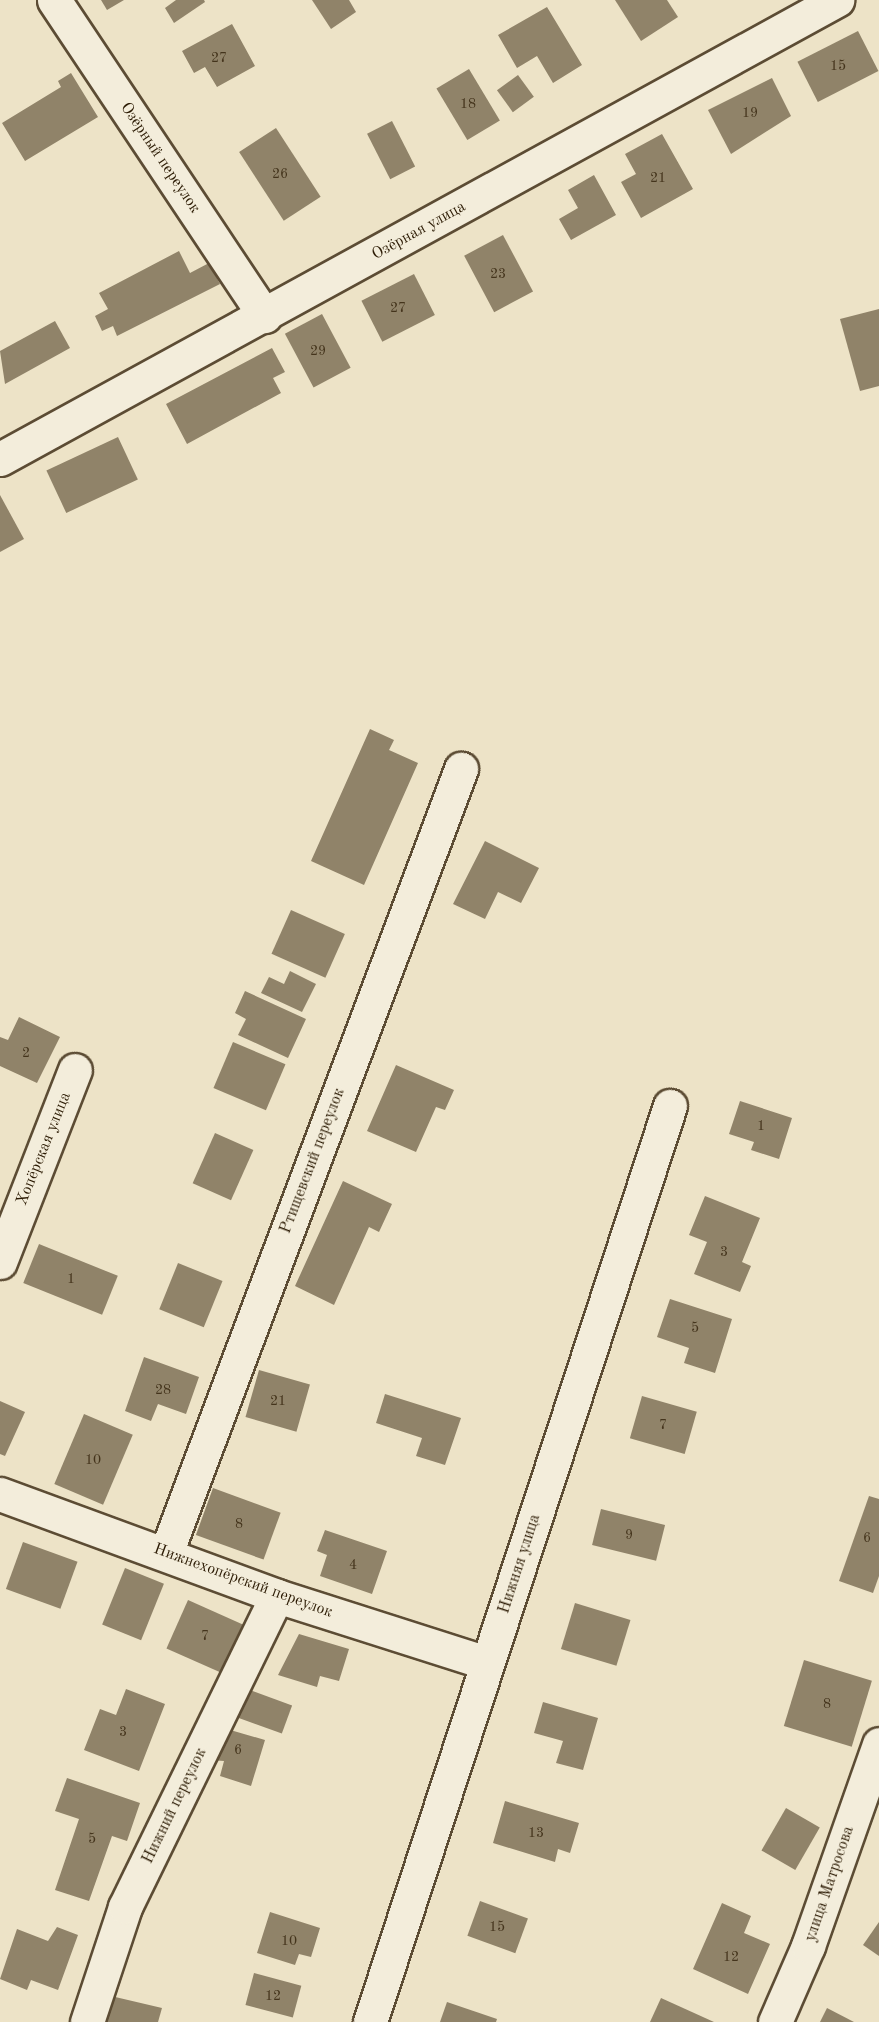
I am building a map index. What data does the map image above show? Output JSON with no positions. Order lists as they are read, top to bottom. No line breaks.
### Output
{"streets":{"street":["Озёрный переулок","Озёрная улица","Хопёрская улица","Ртищевский переулок","Нижняя улица","Нижнехопёрский переулок","Нижний переулок","улица Матросова"]},"crossings":[["Озёрный переулок","Озёрная улица"],["Ртищевский переулок","Нижнехопёрский переулок"],["Нижняя улица","Нижнехопёрский переулок"],["Нижнехопёрский переулок","Нижний переулок"]],"house_numbers":["27","15","18","19","26","21","23","27","29","2","1","3","1","5","28","21","7","10","8","9","6","4","7","8","3","6","13","5","15","10","12","12"]}
